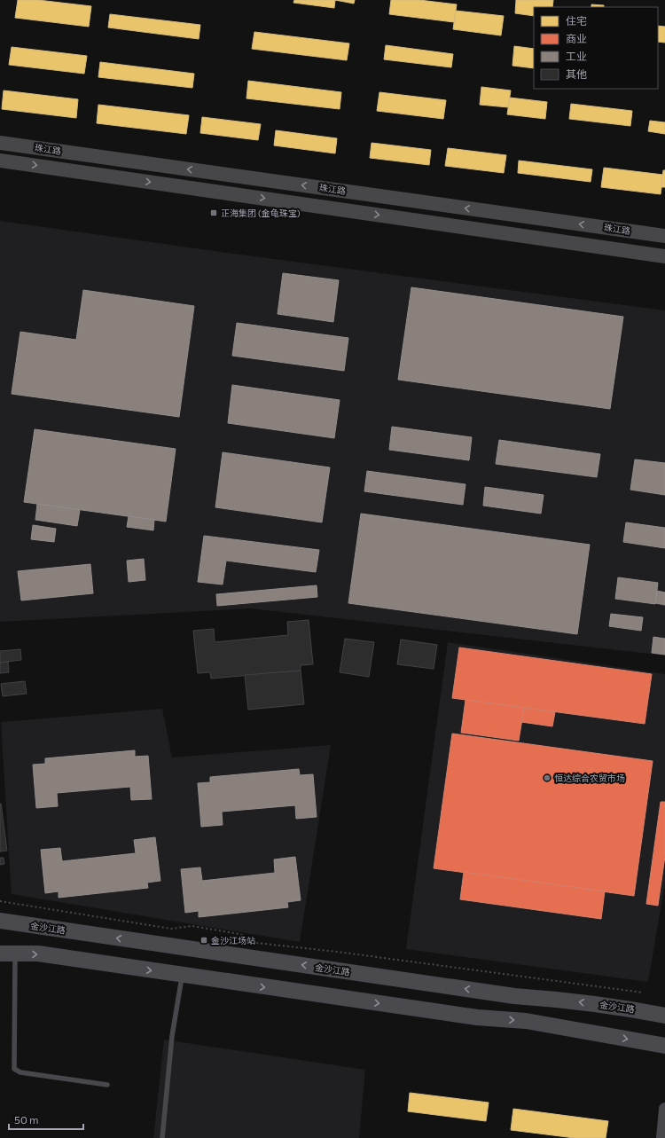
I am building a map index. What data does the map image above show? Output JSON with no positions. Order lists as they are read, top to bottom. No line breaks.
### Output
{"streets":{"main road":["珠江路","金沙江路"]},"places":{"transit":["正海集团 (金龟珠宝)","金沙江场站"],"other":["恒达综合农贸市场"]},"legend":["住宅","商业","工业","其他"],"scale_bar":"50 m"}
